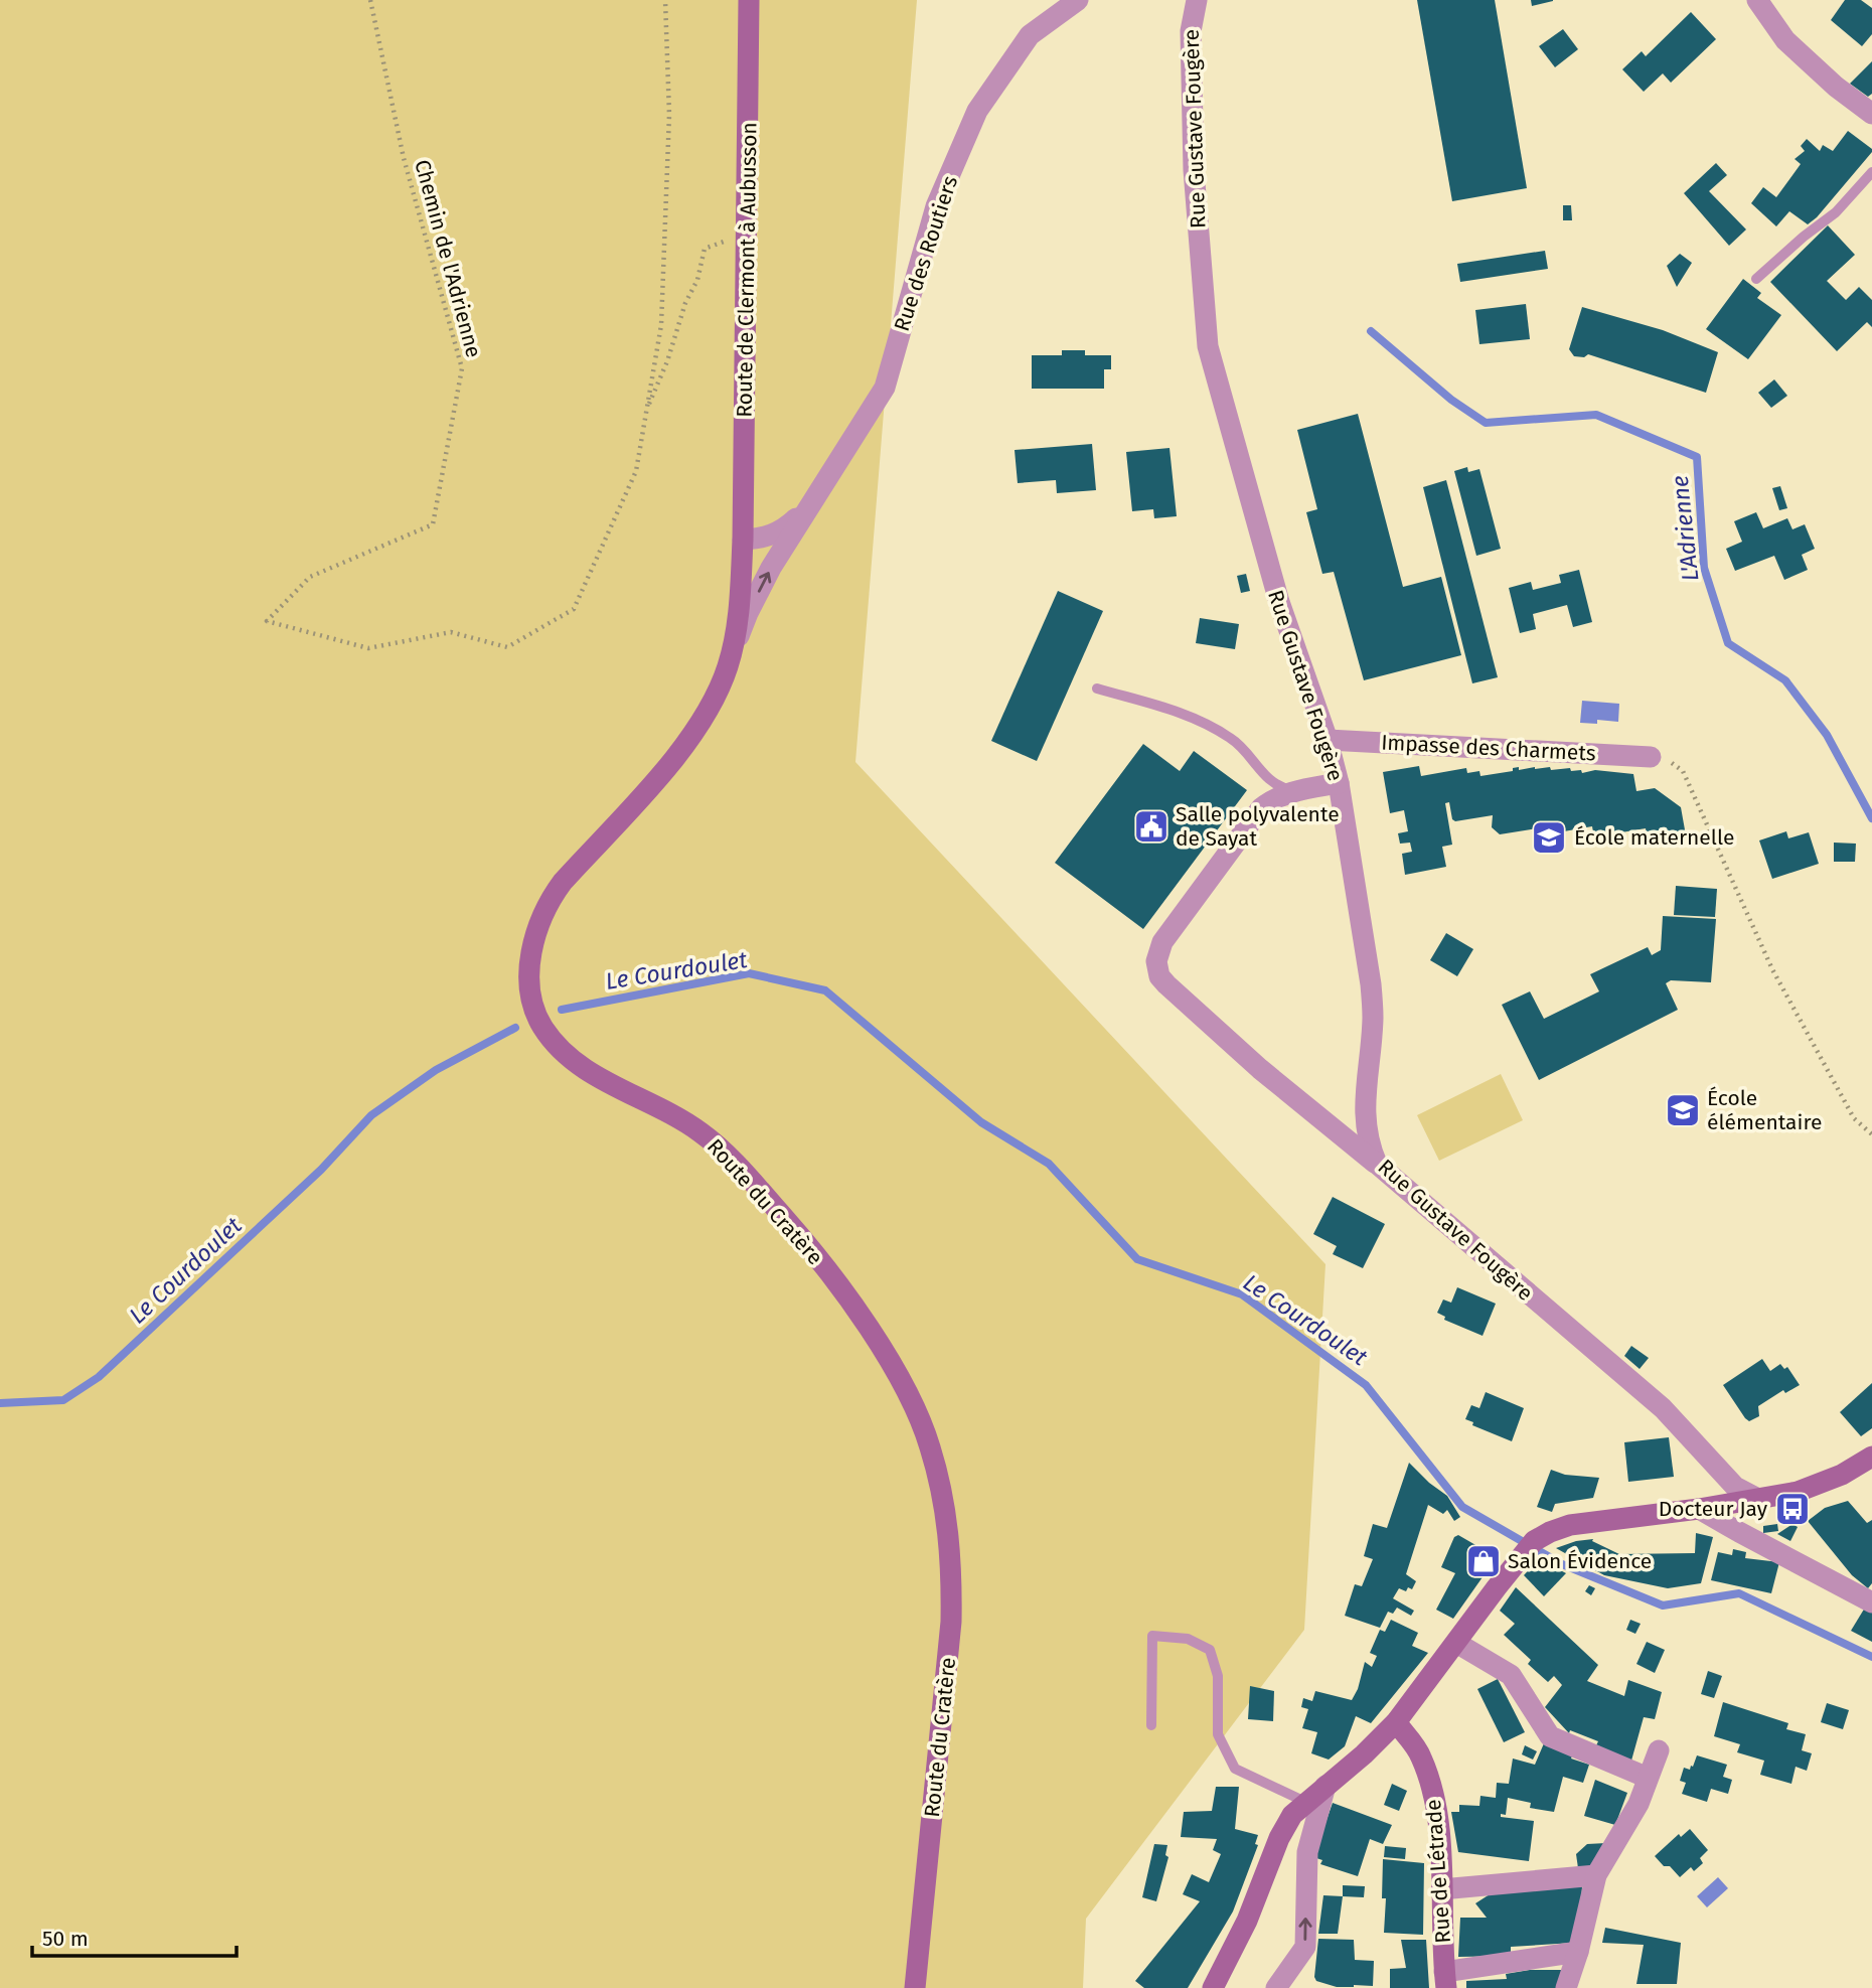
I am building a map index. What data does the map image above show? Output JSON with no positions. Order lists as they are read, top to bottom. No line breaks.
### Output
{"streets":{"main road":["Route de Clermont à Aubusson","Route du Cratère","Rue de Létrade"],"street":["Rue Gustave Fougère","Rue des Routiers","Impasse des Charmets"],"path":["Chemin de l'Adrienne"]},"crossings":[["Rue Gustave Fougère","Impasse des Charmets"],["Rue des Routiers","Route de Clermont à Aubusson"],["Rue des Routiers","Route du Cratère"],["Route de Clermont à Aubusson","Route du Cratère"]],"water":["L'Adrienne","Le Courdoulet"],"places":{"public building":["Salle polyvalente de Sayat"],"school or university":["École maternelle","École élémentaire"],"bus stop":["Docteur Jay"],"shop":["Salon Évidence"]},"scale_bar":"50 m"}
